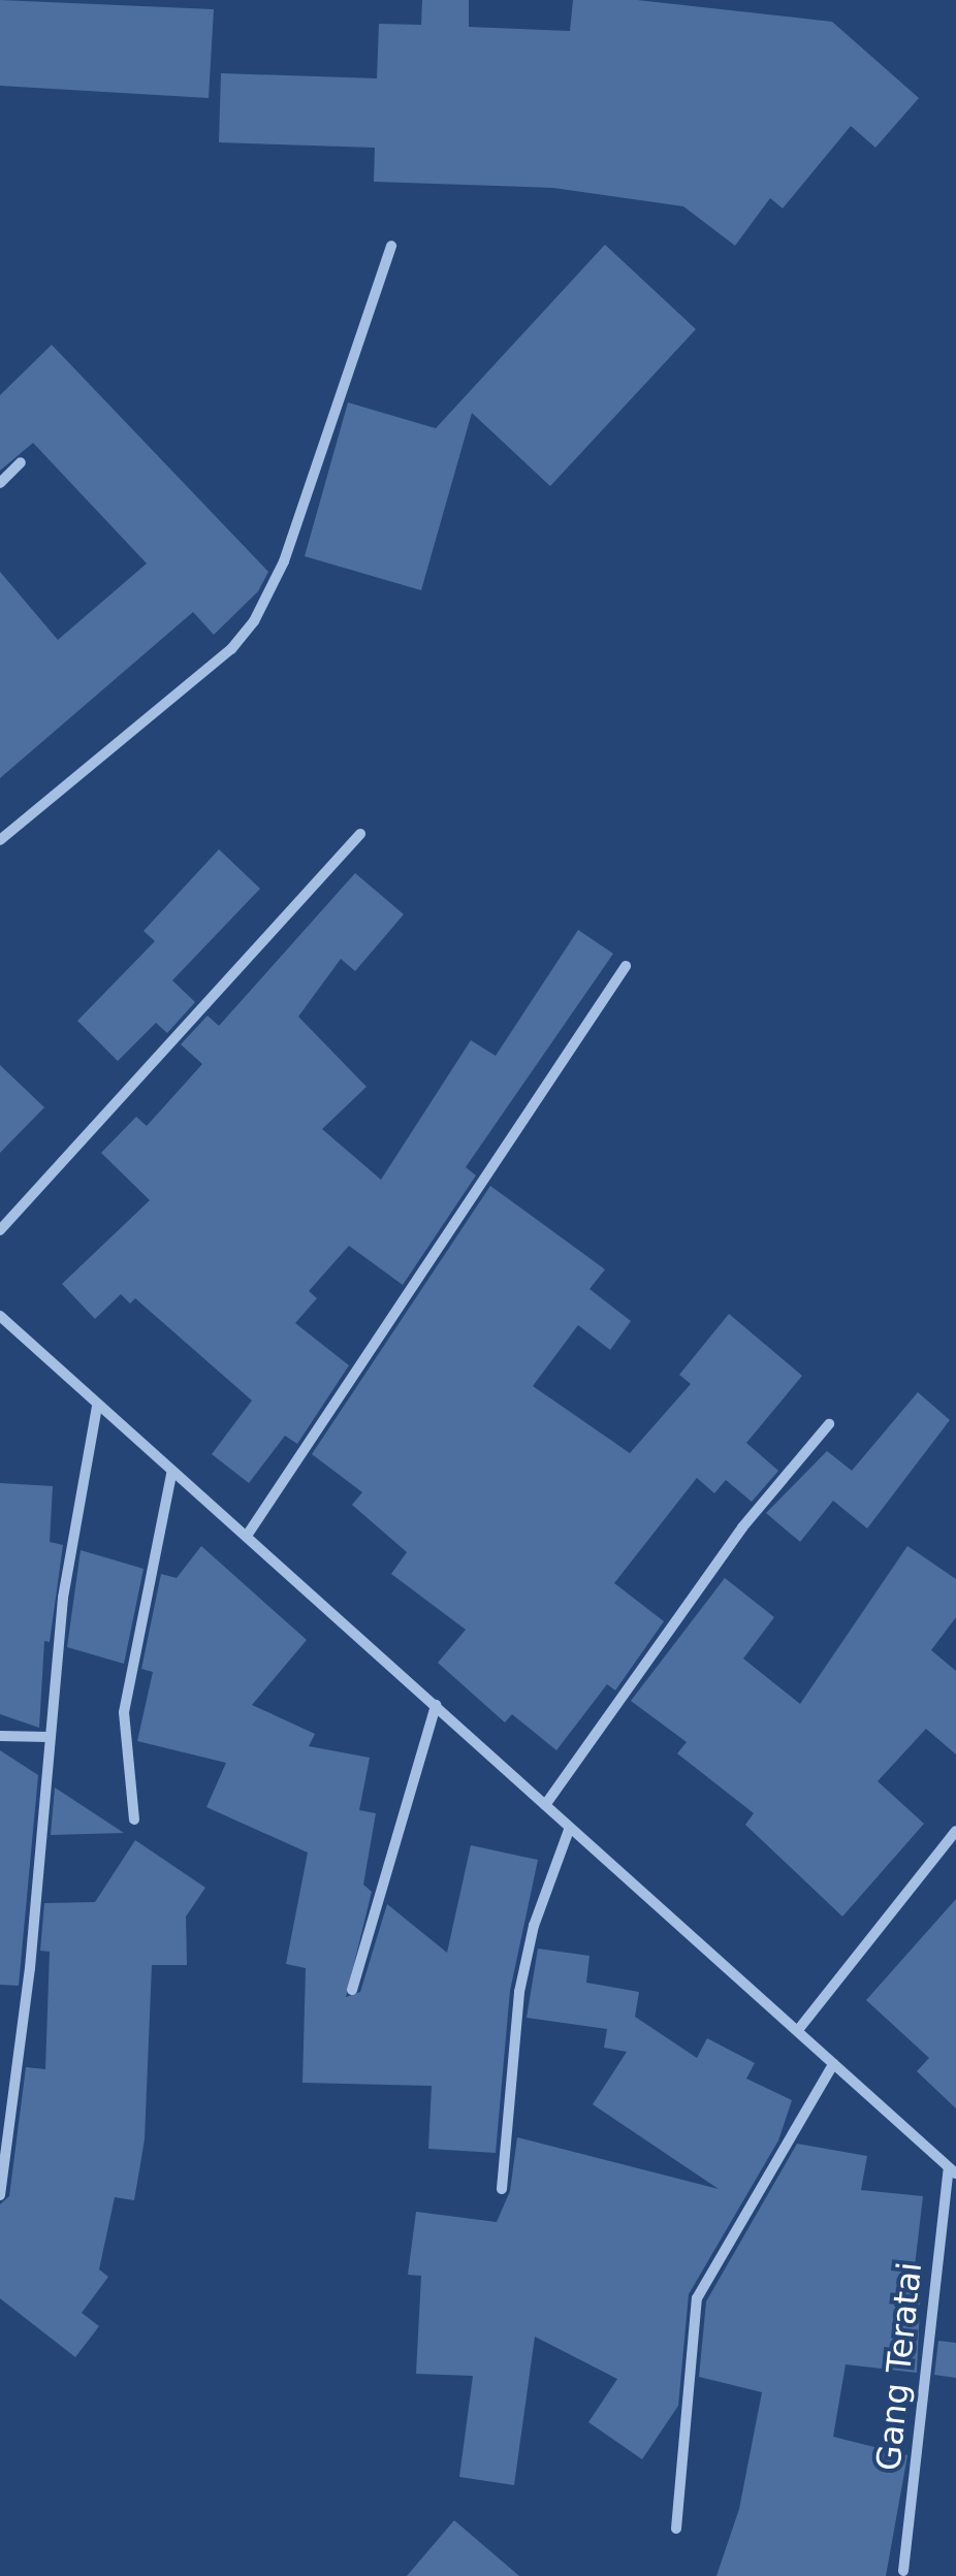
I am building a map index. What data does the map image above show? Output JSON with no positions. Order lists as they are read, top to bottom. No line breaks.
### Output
{"streets":{"street":["Gang Teratai"]}}
